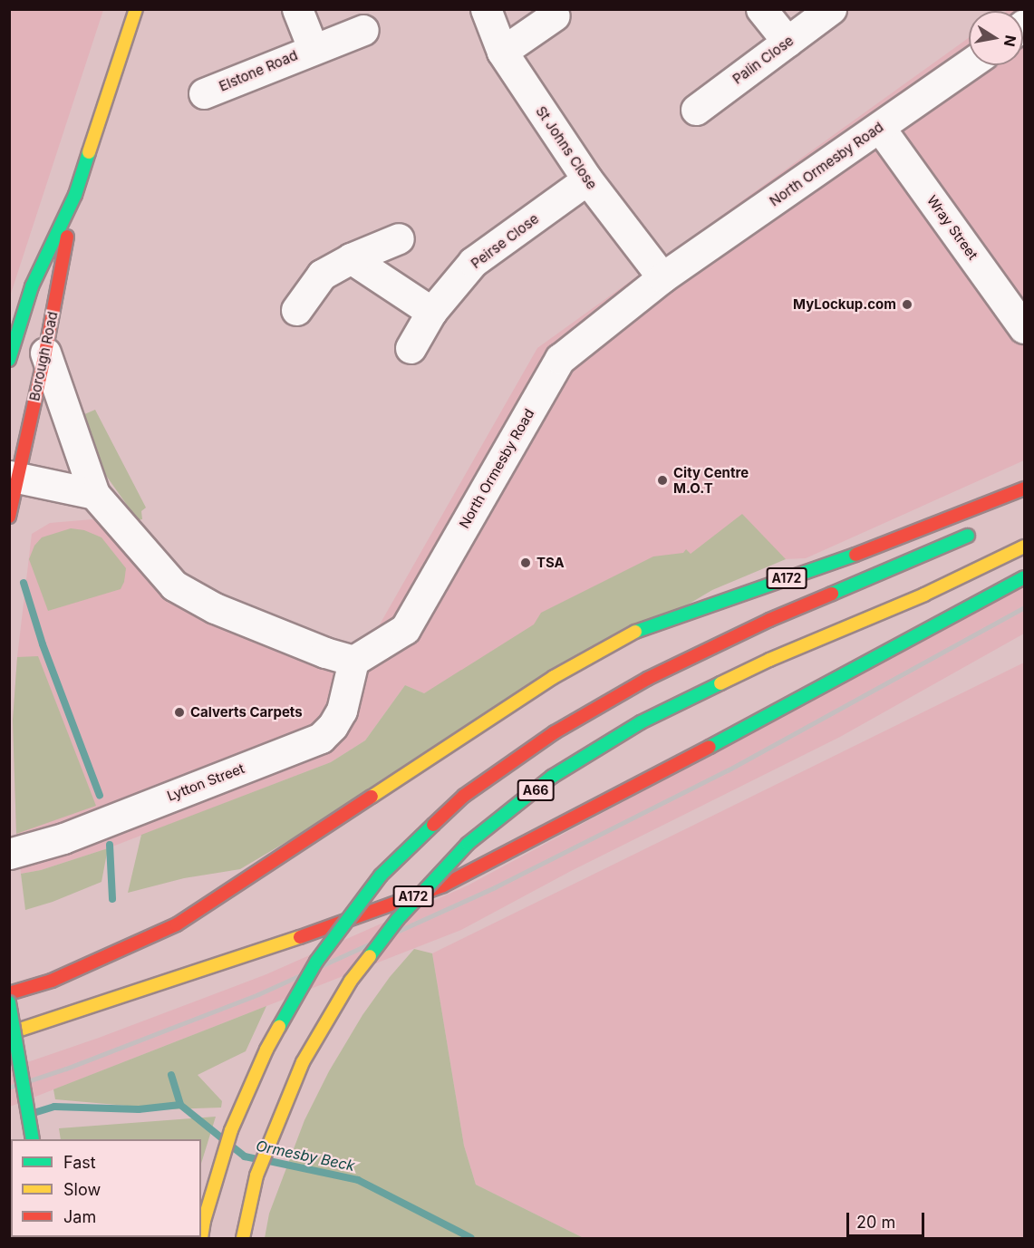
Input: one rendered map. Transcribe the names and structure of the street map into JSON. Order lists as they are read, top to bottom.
{
  "streets": {
    "main road": ["Borough Road", "A172", "A66"],
    "street": [
      "Palin Close",
      "Elstone Road",
      "St Johns Close",
      "North Ormesby Road",
      "Wray Street",
      "Peirse Close",
      "Lytton Street"
    ]
  },
  "crossings": [
    ["St Johns Close", "North Ormesby Road"],
    ["St Johns Close", "Peirse Close"],
    ["North Ormesby Road", "Wray Street"],
    ["North Ormesby Road", "Lytton Street"]
  ],
  "water": ["Ormesby Beck"],
  "places": [
    "MyLockup.com",
    "City Centre M.O.T",
    "TSA",
    "Calverts Carpets"
  ],
  "legend": ["Fast", "Slow", "Jam"],
  "scale_bar": "20 m",
  "north": "right"
}
